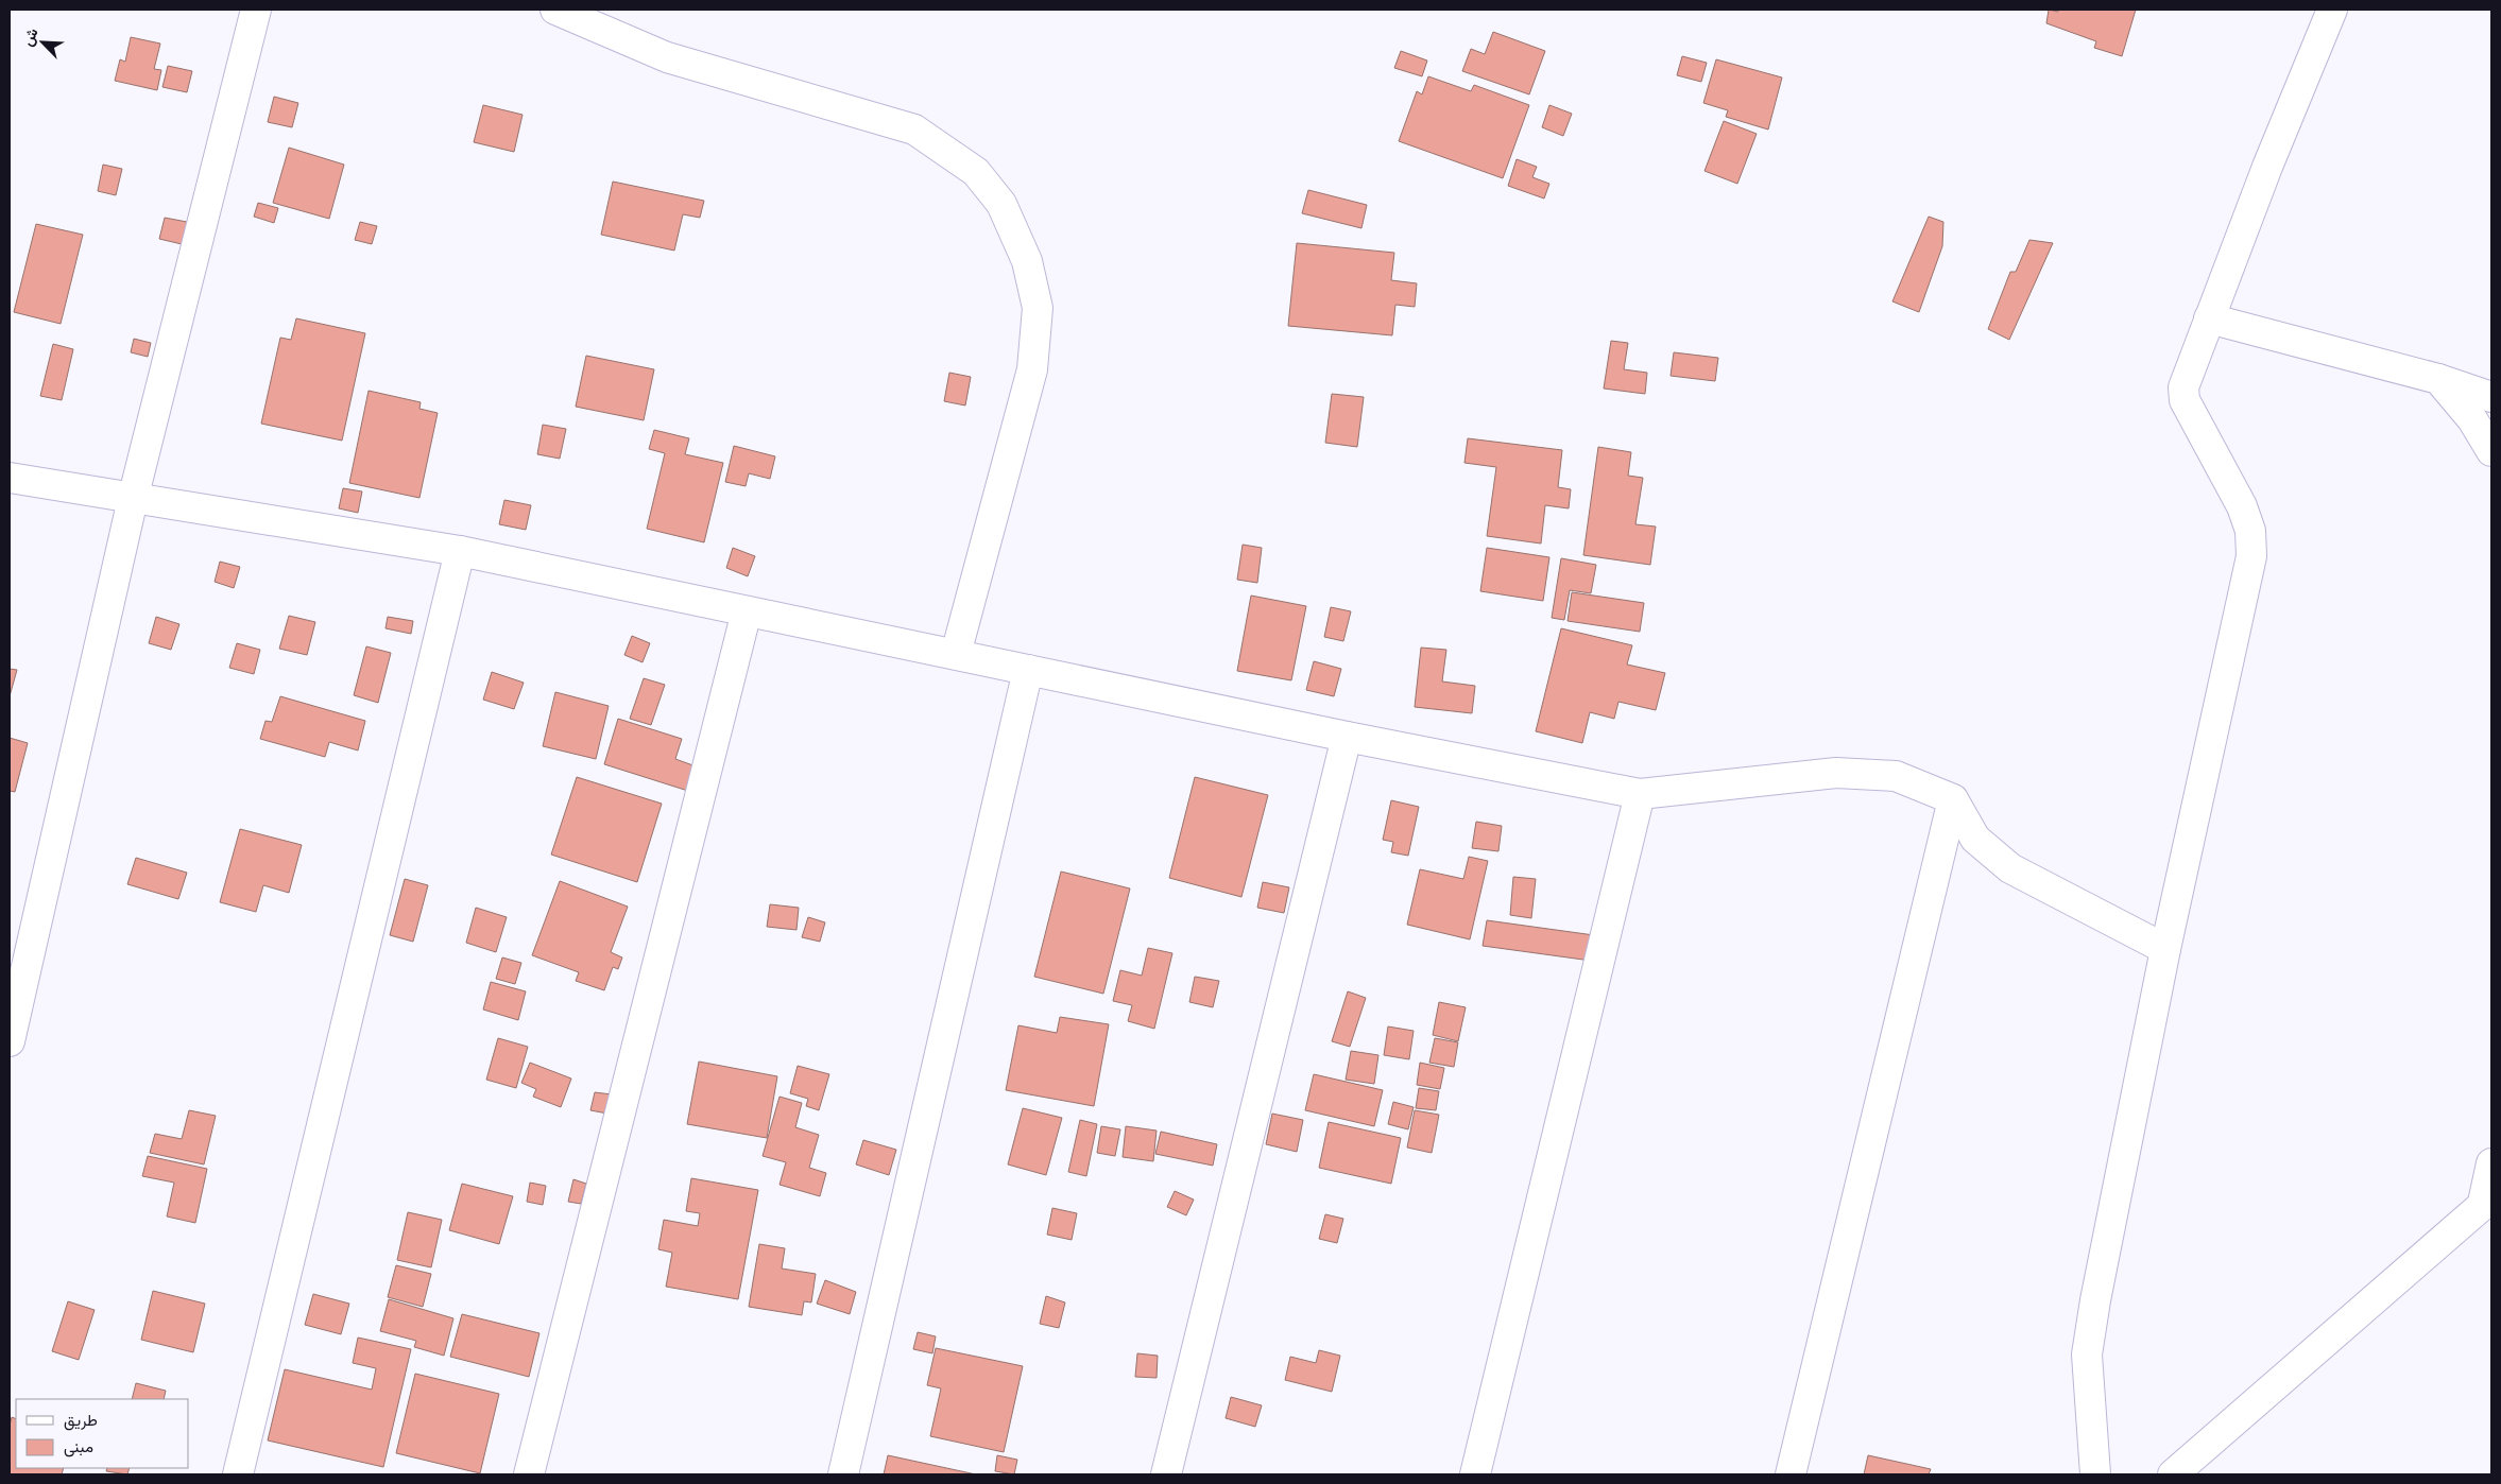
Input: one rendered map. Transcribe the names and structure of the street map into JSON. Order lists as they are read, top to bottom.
{
  "legend": ["طريق", "مبنى"],
  "north": "top left"
}
